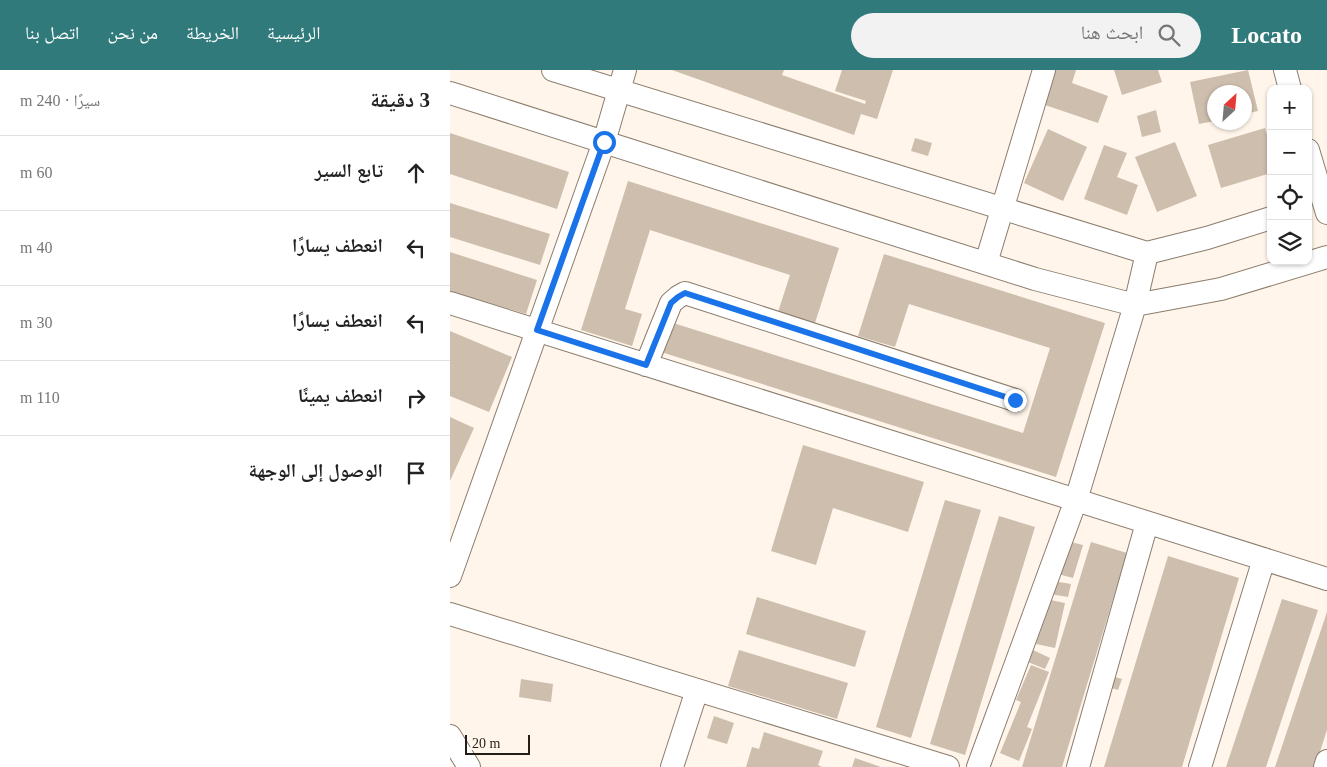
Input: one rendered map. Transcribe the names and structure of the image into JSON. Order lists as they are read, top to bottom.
{
  "scale_bar": "20 m",
  "north": "top right",
  "page": {
    "header": "Locato",
    "search": "ابحث هنا",
    "nav": [
      "الرئيسية",
      "الخريطة",
      "من نحن",
      "اتصل بنا"
    ],
    "heading": ["3 دقيقة", "سيرًا · 240 m"],
    "map_buttons": ["+", "−"],
    "list": [
      ["تابع السير", "60 m"],
      ["انعطف يسارًا", "40 m"],
      ["انعطف يسارًا", "30 m"],
      ["انعطف يمينًا", "110 m"],
      "الوصول إلى الوجهة"
    ],
    "scale": "20 m"
  }
}
